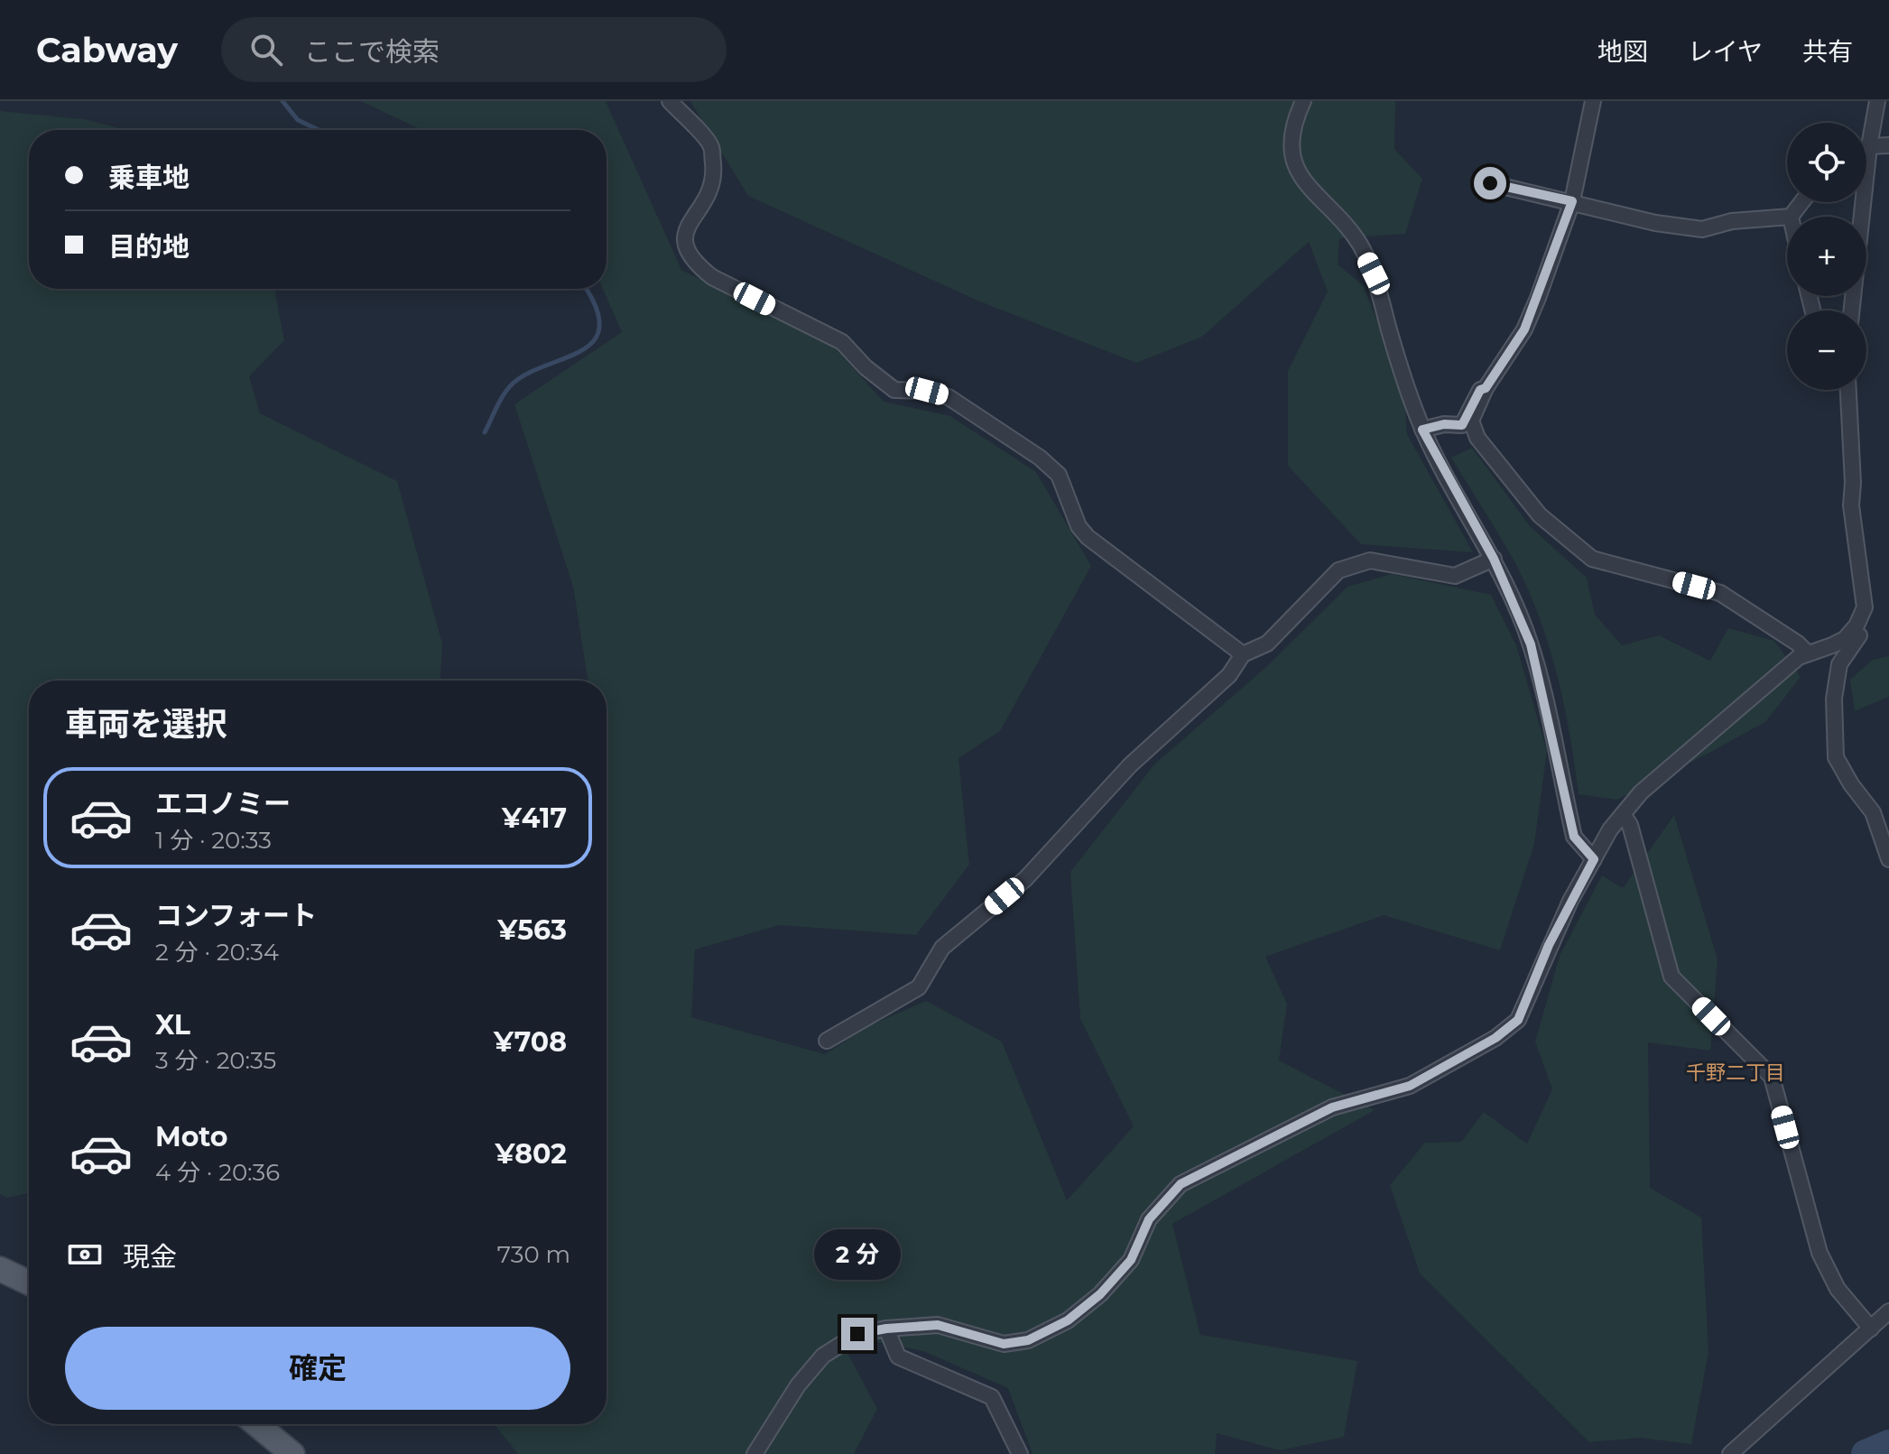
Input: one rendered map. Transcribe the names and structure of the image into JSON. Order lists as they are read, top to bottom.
{
  "districts": ["千野二丁目"],
  "page": {
    "header": "Cabway",
    "search": "ここで検索",
    "nav": ["地図", "レイヤ", "共有"],
    "map_buttons": ["+", "−"],
    "banner": ["乗車地", "目的地"],
    "heading": "車両を選択",
    "list": [
      {
        "name": "エコノミー",
        "note": "1 分 · 20:33",
        "value": "¥417"
      },
      {
        "name": "コンフォート",
        "note": "2 分 · 20:34",
        "value": "¥563"
      },
      {
        "name": "XL",
        "note": "3 分 · 20:35",
        "value": "¥708"
      },
      {
        "name": "Moto",
        "note": "4 分 · 20:36",
        "value": "¥802"
      }
    ],
    "pay": ["現金", "730 m"],
    "bubble": "2 分",
    "buttons": "確定"
  }
}
